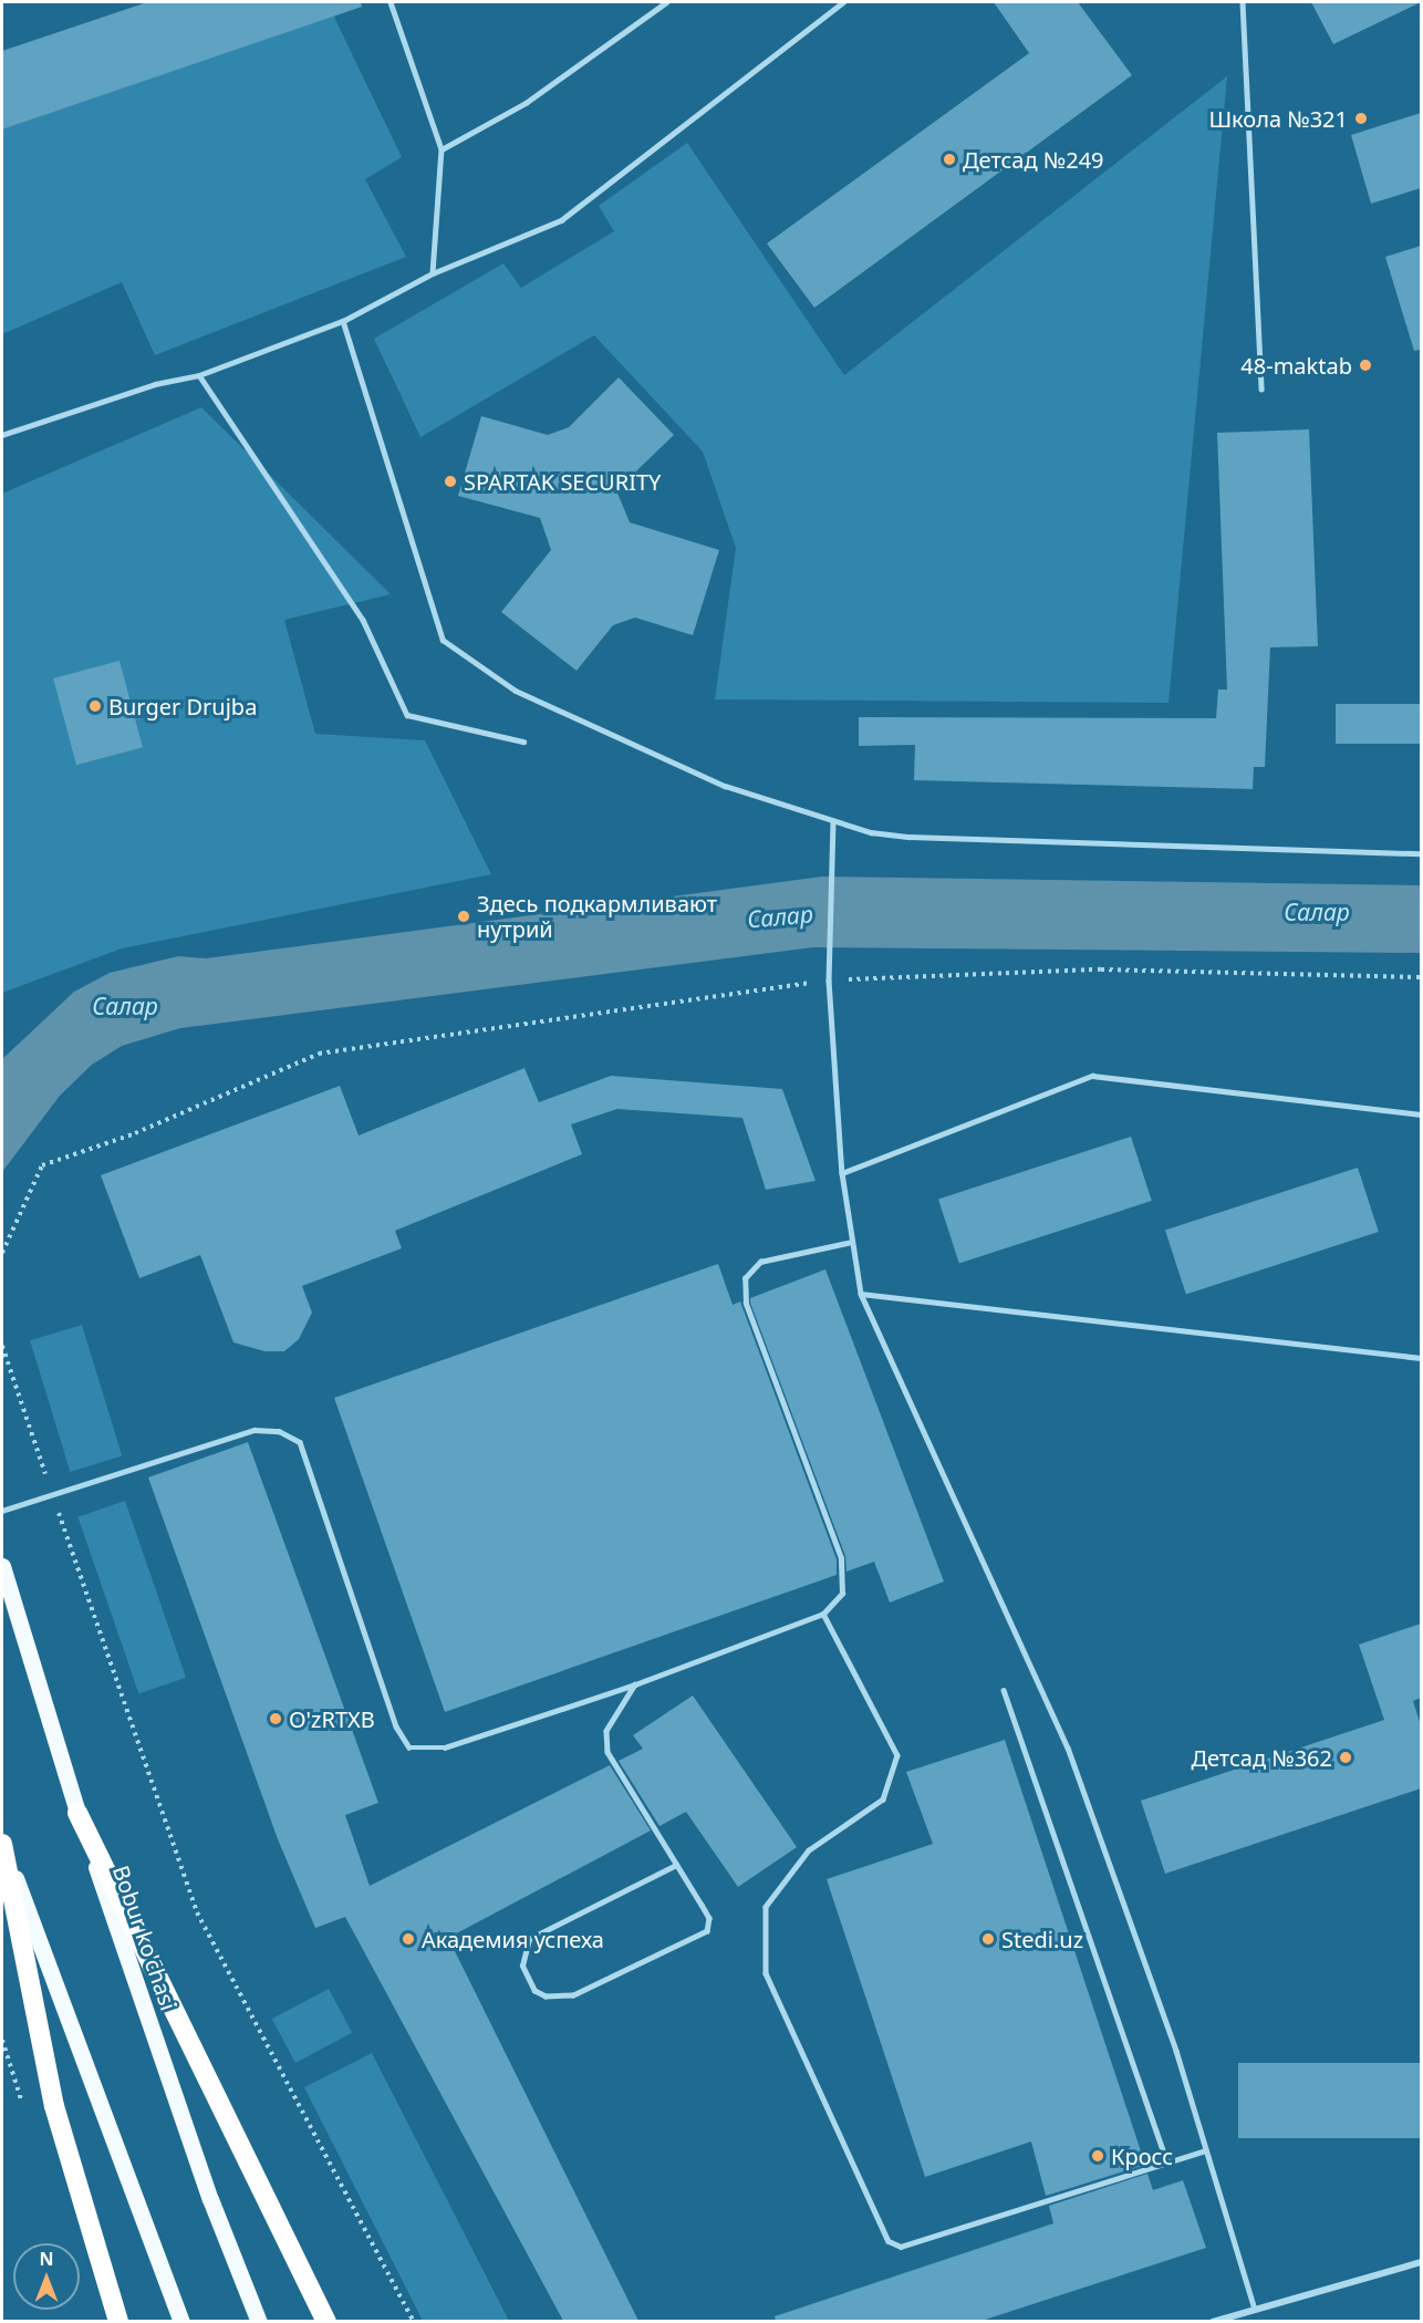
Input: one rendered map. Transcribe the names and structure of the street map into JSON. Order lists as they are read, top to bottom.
{
  "streets": {
    "main road": ["Bobur ko'chasi"]
  },
  "water": ["Салар"],
  "places": [
    "Школа №321",
    "Детсад №249",
    "48-maktab",
    "SPARTAK SECURITY",
    "Burger Drujba",
    "Здесь подкармливают нутрий",
    "O'zRTXB",
    "Детсад №362",
    "Академия успеха",
    "Stedi.uz",
    "Кросс"
  ],
  "north": "top"
}
